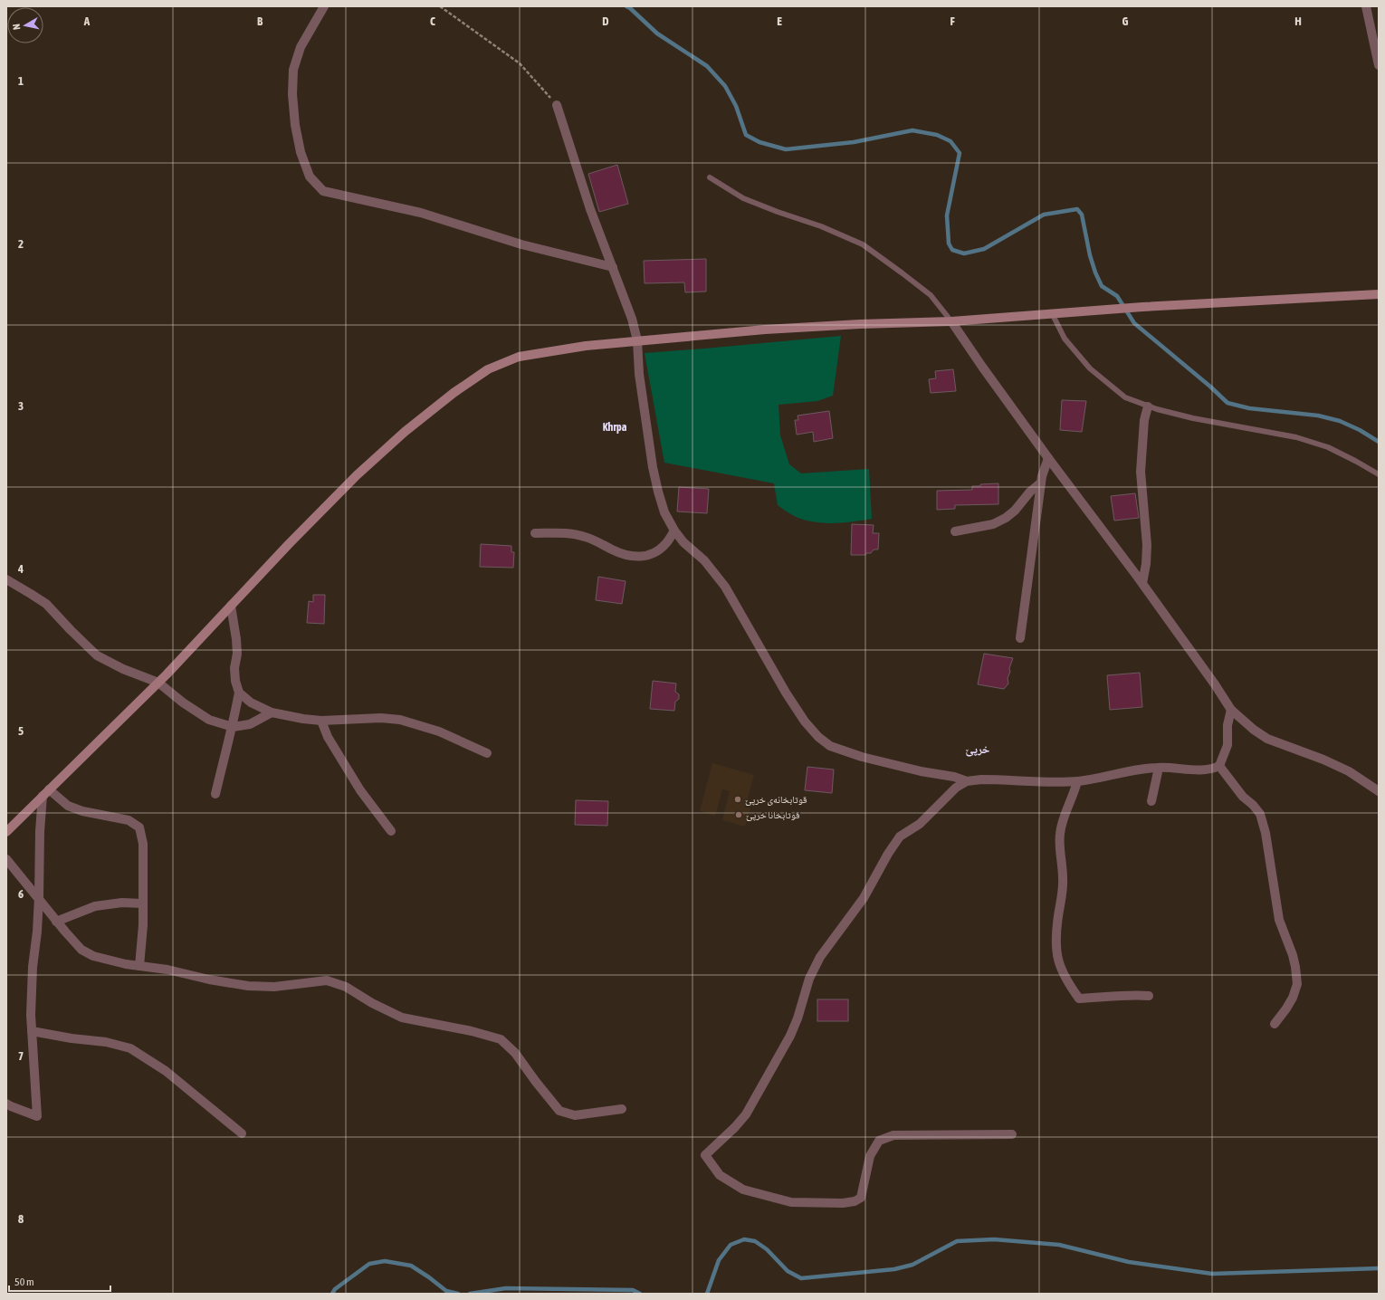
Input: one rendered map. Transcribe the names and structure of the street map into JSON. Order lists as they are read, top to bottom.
{
  "districts": ["Khrpa", "خرپێ"],
  "places": ["قوتابخانەی خرپێ", "قوتابخانا خرپێ"],
  "scale_bar": "50 m",
  "north": "left",
  "grid": {
    "columns": [
      "A",
      "B",
      "C",
      "D",
      "E",
      "F",
      "G",
      "H"
    ],
    "rows": [
      "1",
      "2",
      "3",
      "4",
      "5",
      "6",
      "7",
      "8"
    ]
  }
}
